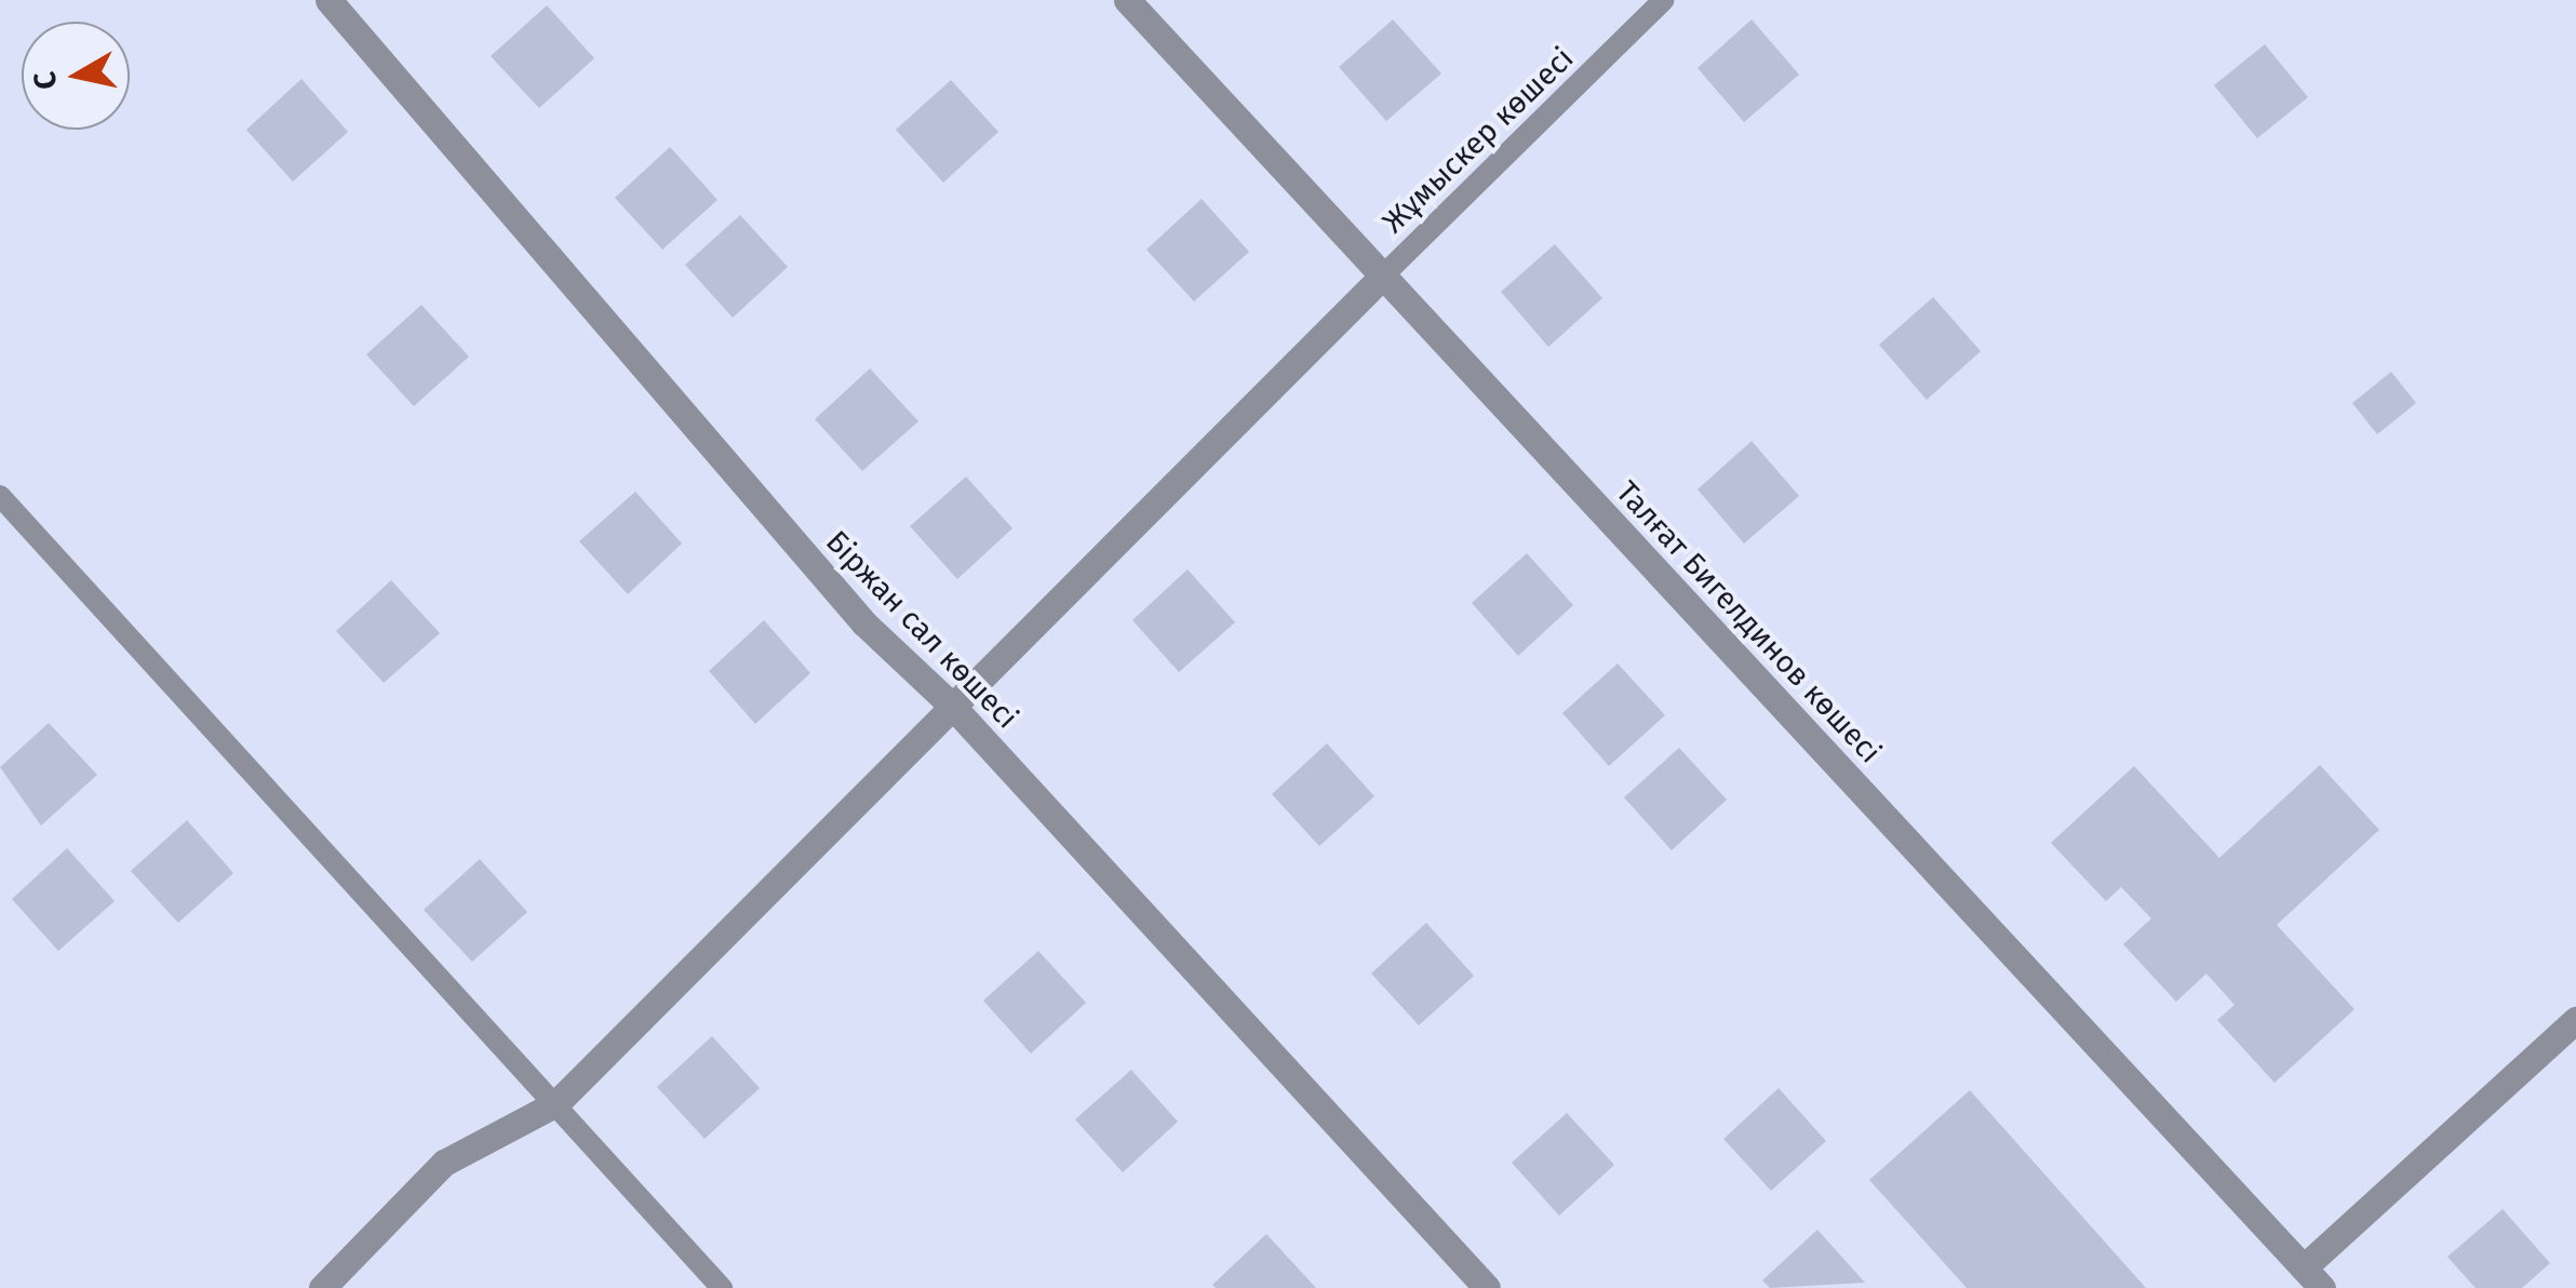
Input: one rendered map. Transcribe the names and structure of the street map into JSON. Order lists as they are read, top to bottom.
{
  "streets": {
    "street": ["Талғат Бигелдинов көшесі", "Біржан сал көшесі"],
    "lane": ["Жұмыскер көшесі"]
  },
  "crossings": [
    ["Жұмыскер көшесі", "Талғат Бигелдинов көшесі"]
  ],
  "north": "left"
}
